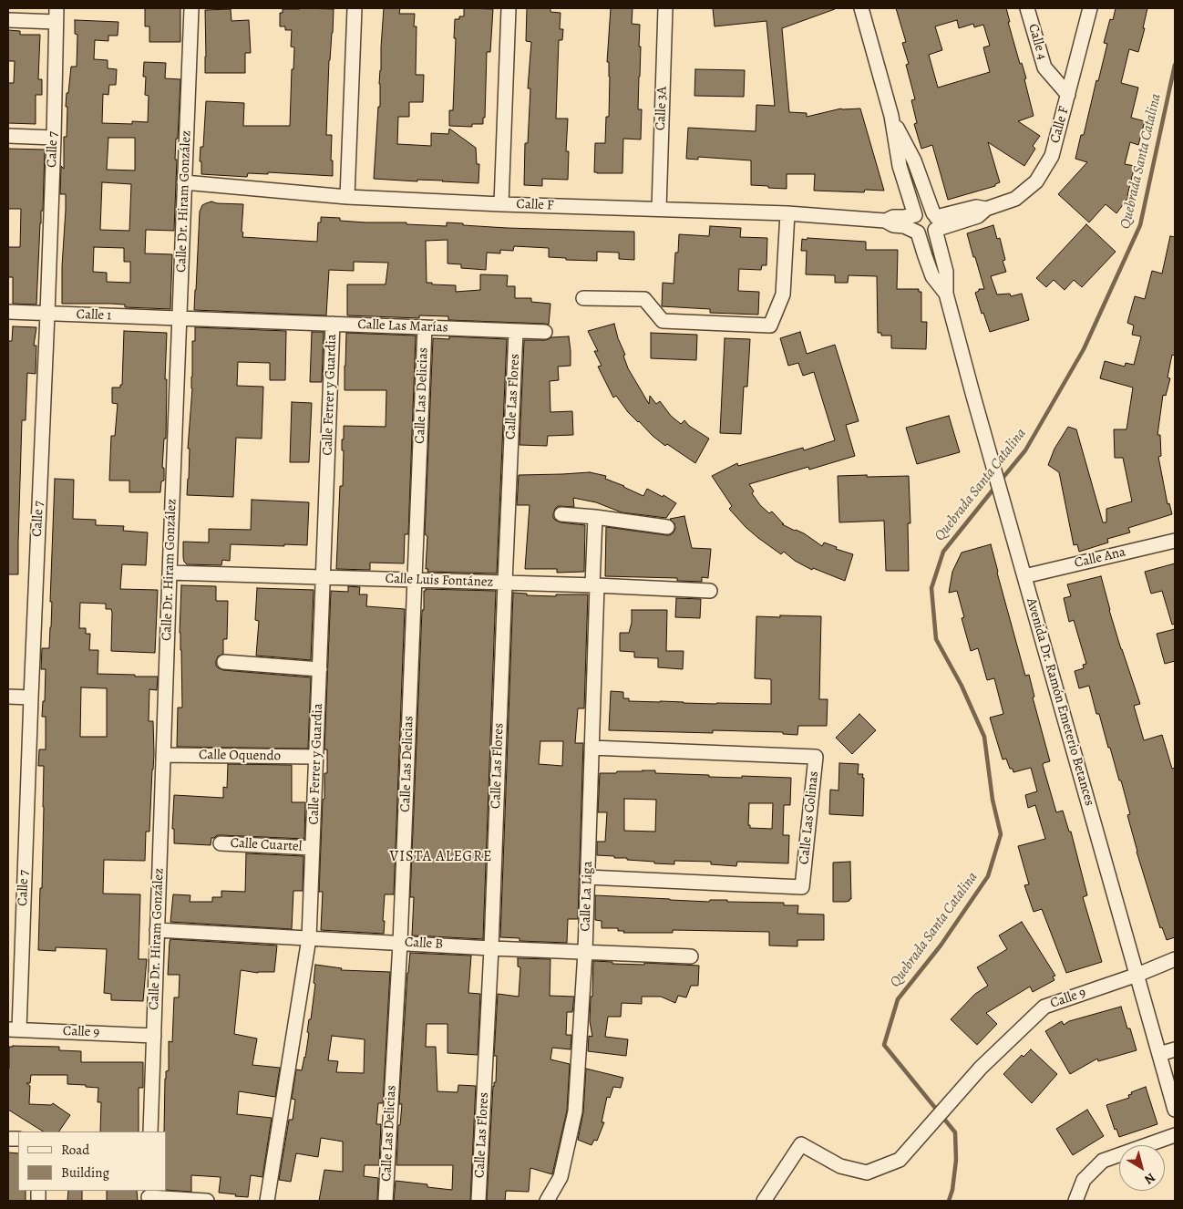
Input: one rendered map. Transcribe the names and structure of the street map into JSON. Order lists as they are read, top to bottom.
{
  "streets": {
    "street": [
      "Calle 4",
      "Calle 3A",
      "Calle F",
      "Calle 7",
      "Calle Dr. Hiram González",
      "Calle 1",
      "Calle Las Marías",
      "Calle Ferrer y Guardia",
      "Calle Las Delicias",
      "Calle Las Flores",
      "Calle Ana",
      "Calle Luis Fontánez",
      "Avenida Dr. Ramón Emeterio Betances",
      "Calle Oquendo",
      "Calle Las Colinas",
      "Calle Cuartel",
      "Calle La Liga",
      "Calle B",
      "Calle 9"
    ]
  },
  "crossings": [
    ["Calle 4", "Calle F"],
    ["Calle 3A", "Calle F"],
    ["Calle F", "Calle Dr. Hiram González"],
    ["Calle F", "Avenida Dr. Ramón Emeterio Betances"],
    ["Calle 7", "Calle 1"],
    ["Calle 7", "Calle 9"],
    ["Calle Dr. Hiram González", "Calle 1"],
    ["Calle Dr. Hiram González", "Calle Las Marías"],
    ["Calle Dr. Hiram González", "Calle Luis Fontánez"],
    ["Calle Dr. Hiram González", "Calle Oquendo"],
    ["Calle Dr. Hiram González", "Calle B"],
    ["Calle Dr. Hiram González", "Calle 9"],
    ["Calle 1", "Calle Las Marías"],
    ["Calle Las Marías", "Calle Ferrer y Guardia"],
    ["Calle Las Marías", "Calle Las Delicias"],
    ["Calle Las Marías", "Calle Las Flores"],
    ["Calle Ferrer y Guardia", "Calle Luis Fontánez"],
    ["Calle Ferrer y Guardia", "Calle Oquendo"],
    ["Calle Ferrer y Guardia", "Calle Cuartel"],
    ["Calle Ferrer y Guardia", "Calle B"],
    ["Calle Las Delicias", "Calle Luis Fontánez"],
    ["Calle Las Delicias", "Calle B"],
    ["Calle Las Flores", "Calle Luis Fontánez"],
    ["Calle Las Flores", "Calle B"],
    ["Calle Ana", "Avenida Dr. Ramón Emeterio Betances"],
    ["Calle Luis Fontánez", "Calle La Liga"],
    ["Avenida Dr. Ramón Emeterio Betances", "Calle 9"],
    ["Calle Las Colinas", "Calle La Liga"],
    ["Calle La Liga", "Calle B"]
  ],
  "districts": ["VISTA ALEGRE"],
  "water": ["Quebrada Santa Catalina"],
  "legend": ["Road", "Building"],
  "north": "bottom right"
}
